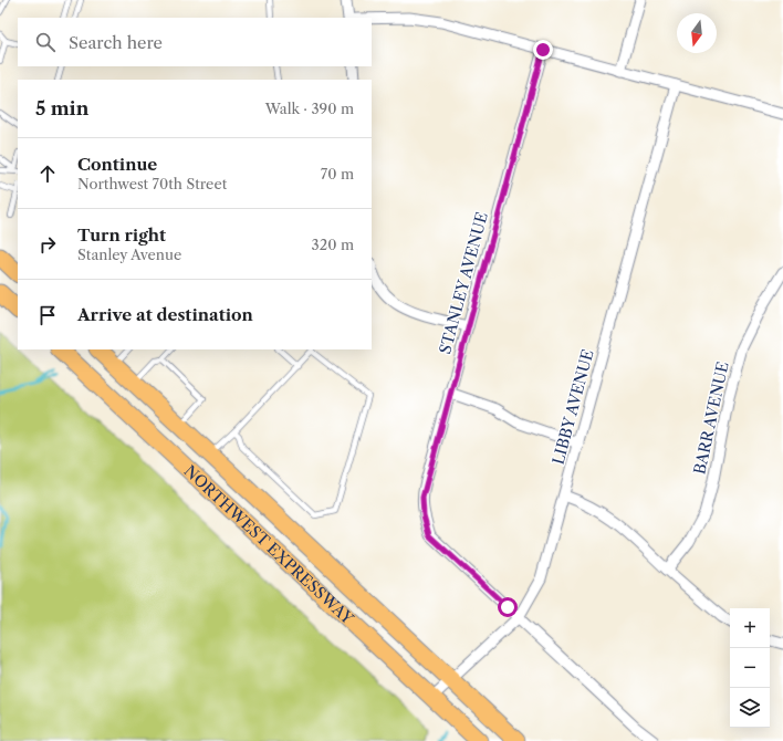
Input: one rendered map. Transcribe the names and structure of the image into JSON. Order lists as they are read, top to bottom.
{
  "streets": {
    "highway": ["NORTHWEST EXPRESSWAY"],
    "street": ["STANLEY AVENUE", "LIBBY AVENUE", "BARR AVENUE"]
  },
  "crossings": [
    ["STANLEY AVENUE", "LIBBY AVENUE"],
    ["LIBBY AVENUE", "NORTHWEST EXPRESSWAY"]
  ],
  "north": "bottom",
  "page": {
    "search": "Search here",
    "heading": ["5 min", "Walk · 390 m"],
    "list": [
      ["Continue", "Northwest 70th Street", "70 m"],
      ["Turn right", "Stanley Avenue", "320 m"],
      "Arrive at destination"
    ],
    "map_buttons": ["+", "−"]
  }
}
